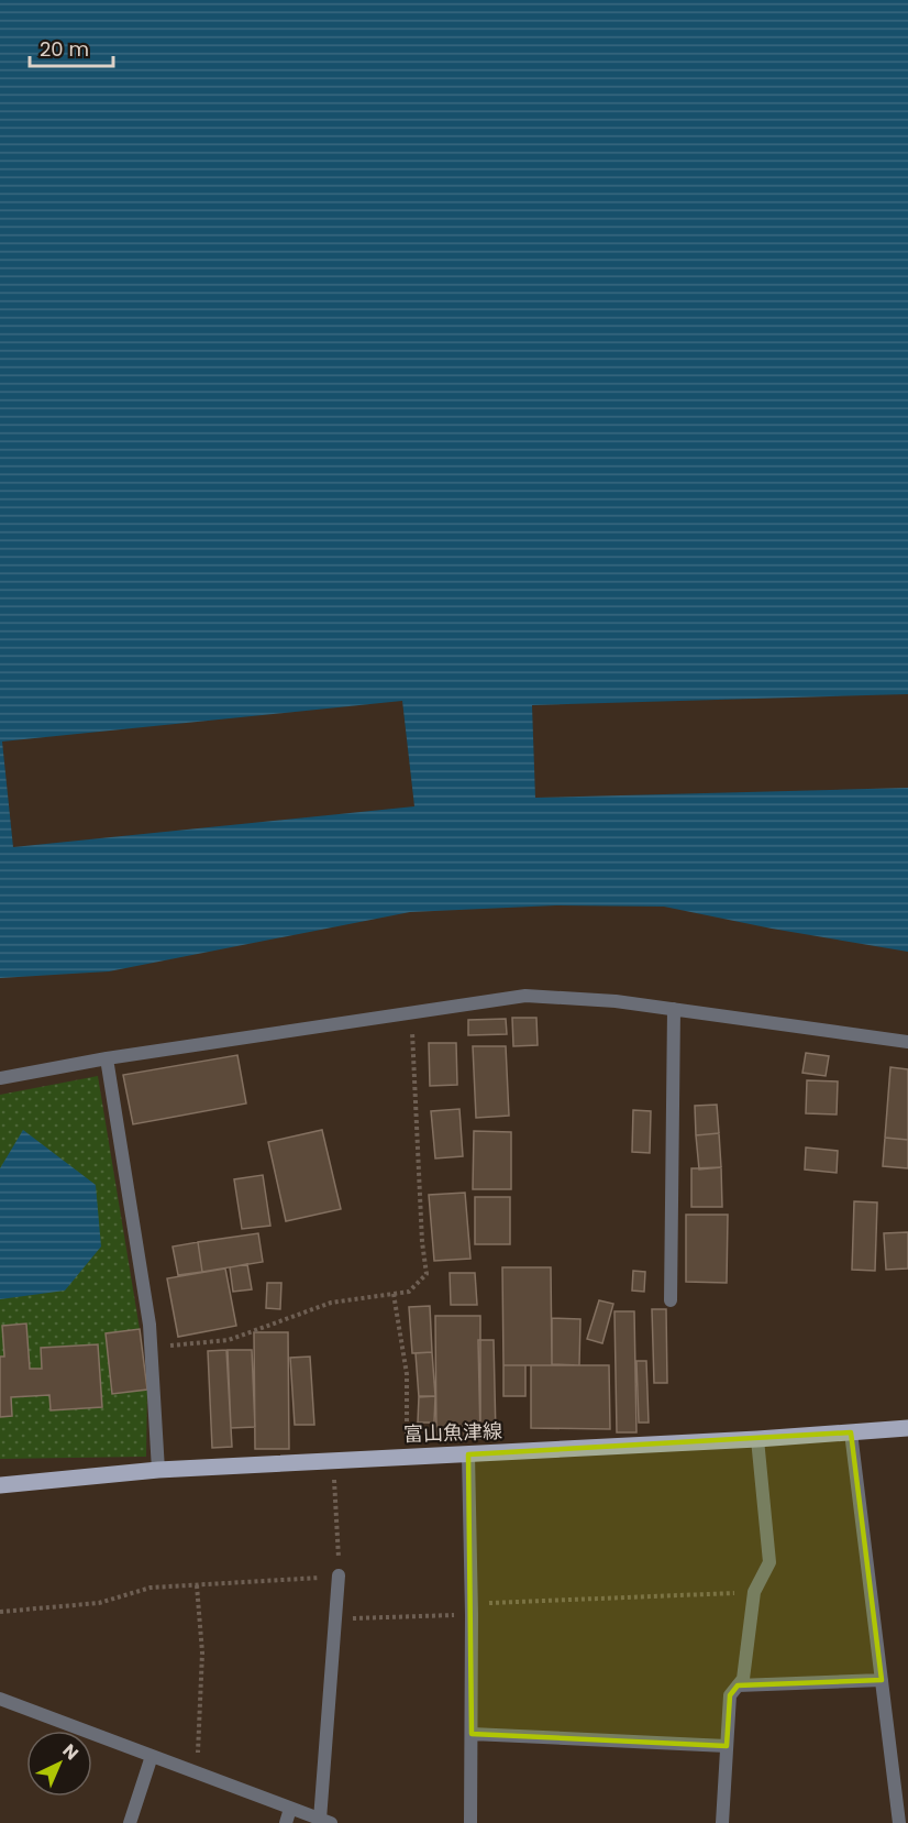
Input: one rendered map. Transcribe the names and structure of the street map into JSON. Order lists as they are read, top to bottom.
{
  "streets": {
    "main road": ["富山魚津線"]
  },
  "scale_bar": "20 m",
  "north": "top right"
}
